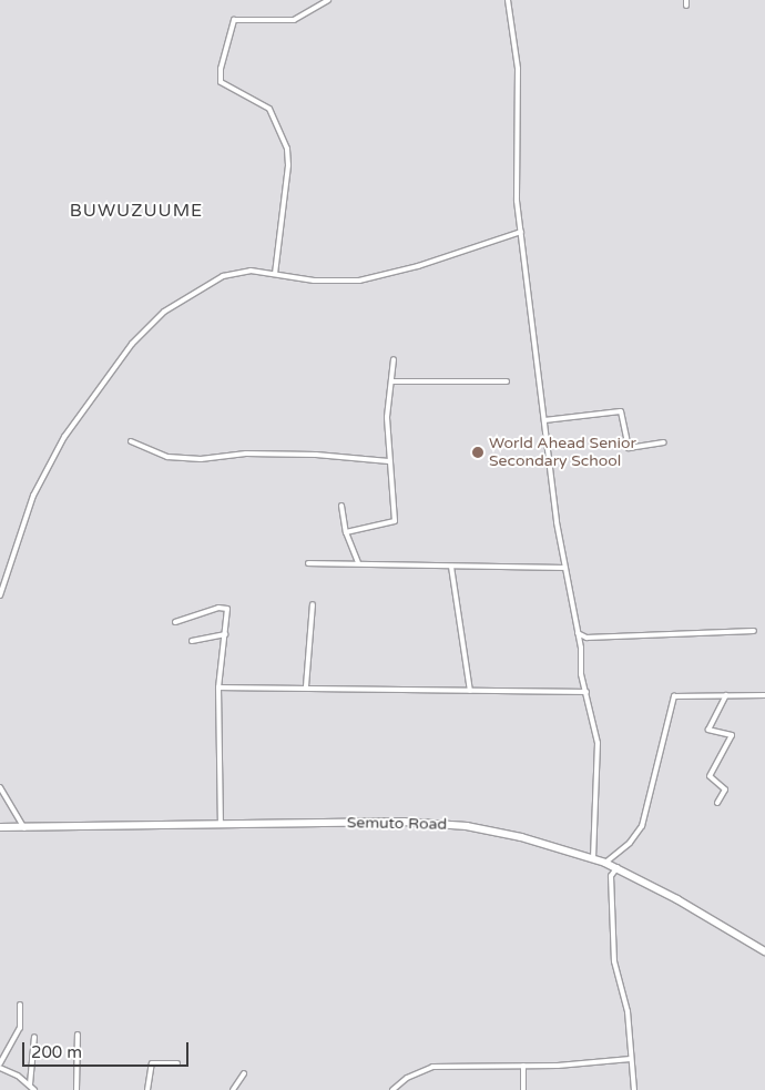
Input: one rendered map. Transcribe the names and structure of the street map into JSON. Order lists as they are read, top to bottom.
{
  "streets": {
    "main road": ["Semuto Road"]
  },
  "districts": ["BUWUZUUME"],
  "places": ["World Ahead Senior Secondary School"],
  "scale_bar": "200 m"
}
